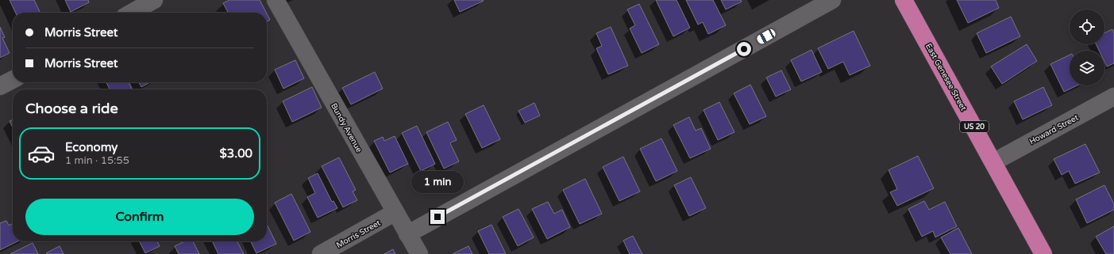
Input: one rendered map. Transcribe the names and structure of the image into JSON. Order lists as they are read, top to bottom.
{
  "streets": {
    "highway": ["East Genesee Street", "US 20"],
    "street": ["Bundy Avenue", "Howard Street", "Morris Street"]
  },
  "crossings": [
    ["East Genesee Street", "Howard Street"],
    ["Bundy Avenue", "Morris Street"]
  ],
  "page": {
    "banner": ["Morris Street", "Morris Street"],
    "heading": "Choose a ride",
    "list": [
      {
        "name": "Economy",
        "note": "1 min · 15:55",
        "value": "$3.00"
      }
    ],
    "bubble": "1 min",
    "buttons": "Confirm"
  }
}
